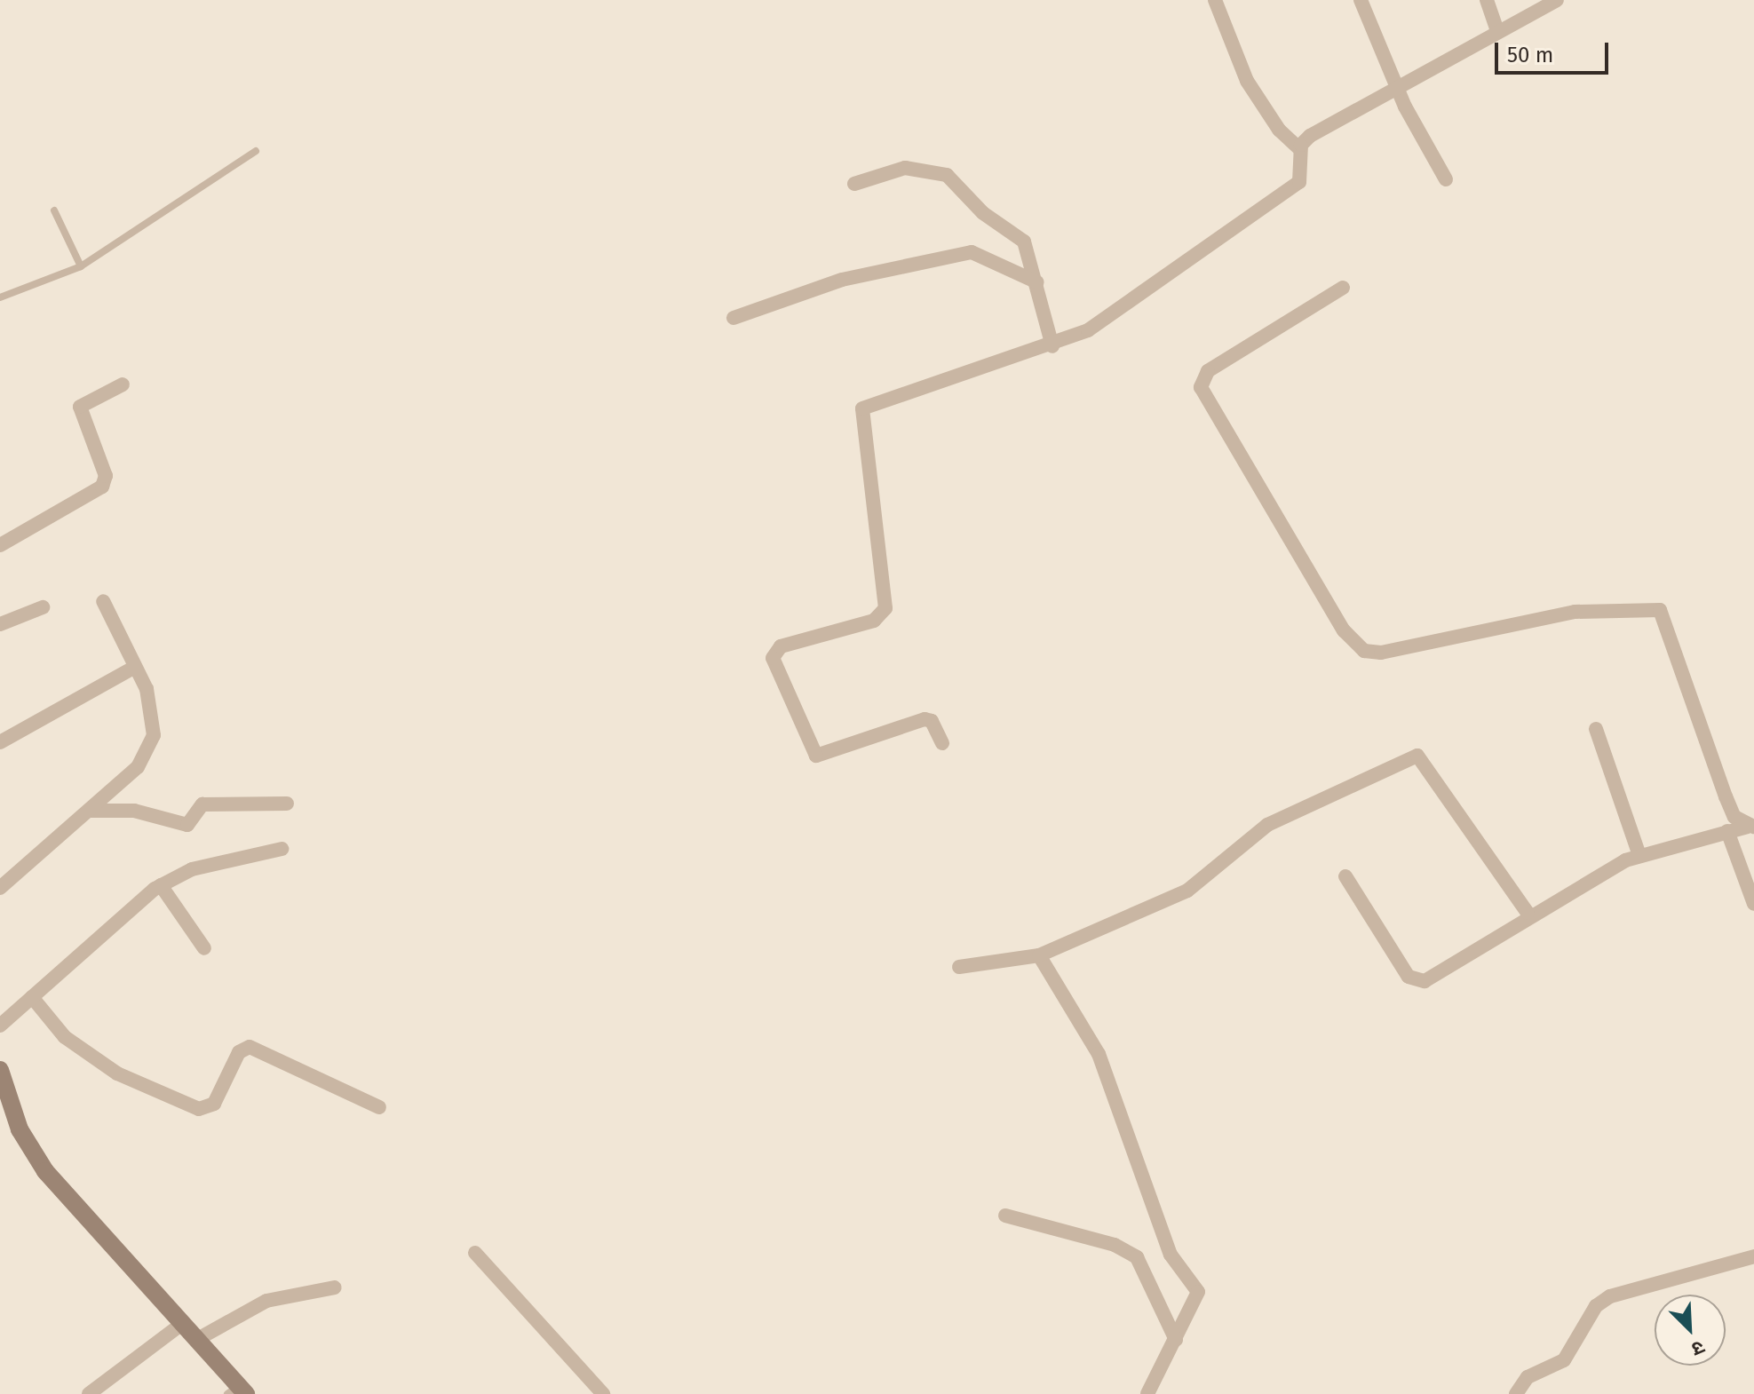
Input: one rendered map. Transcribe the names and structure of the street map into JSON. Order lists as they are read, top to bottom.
{
  "scale_bar": "50 m",
  "north": "bottom right"
}
